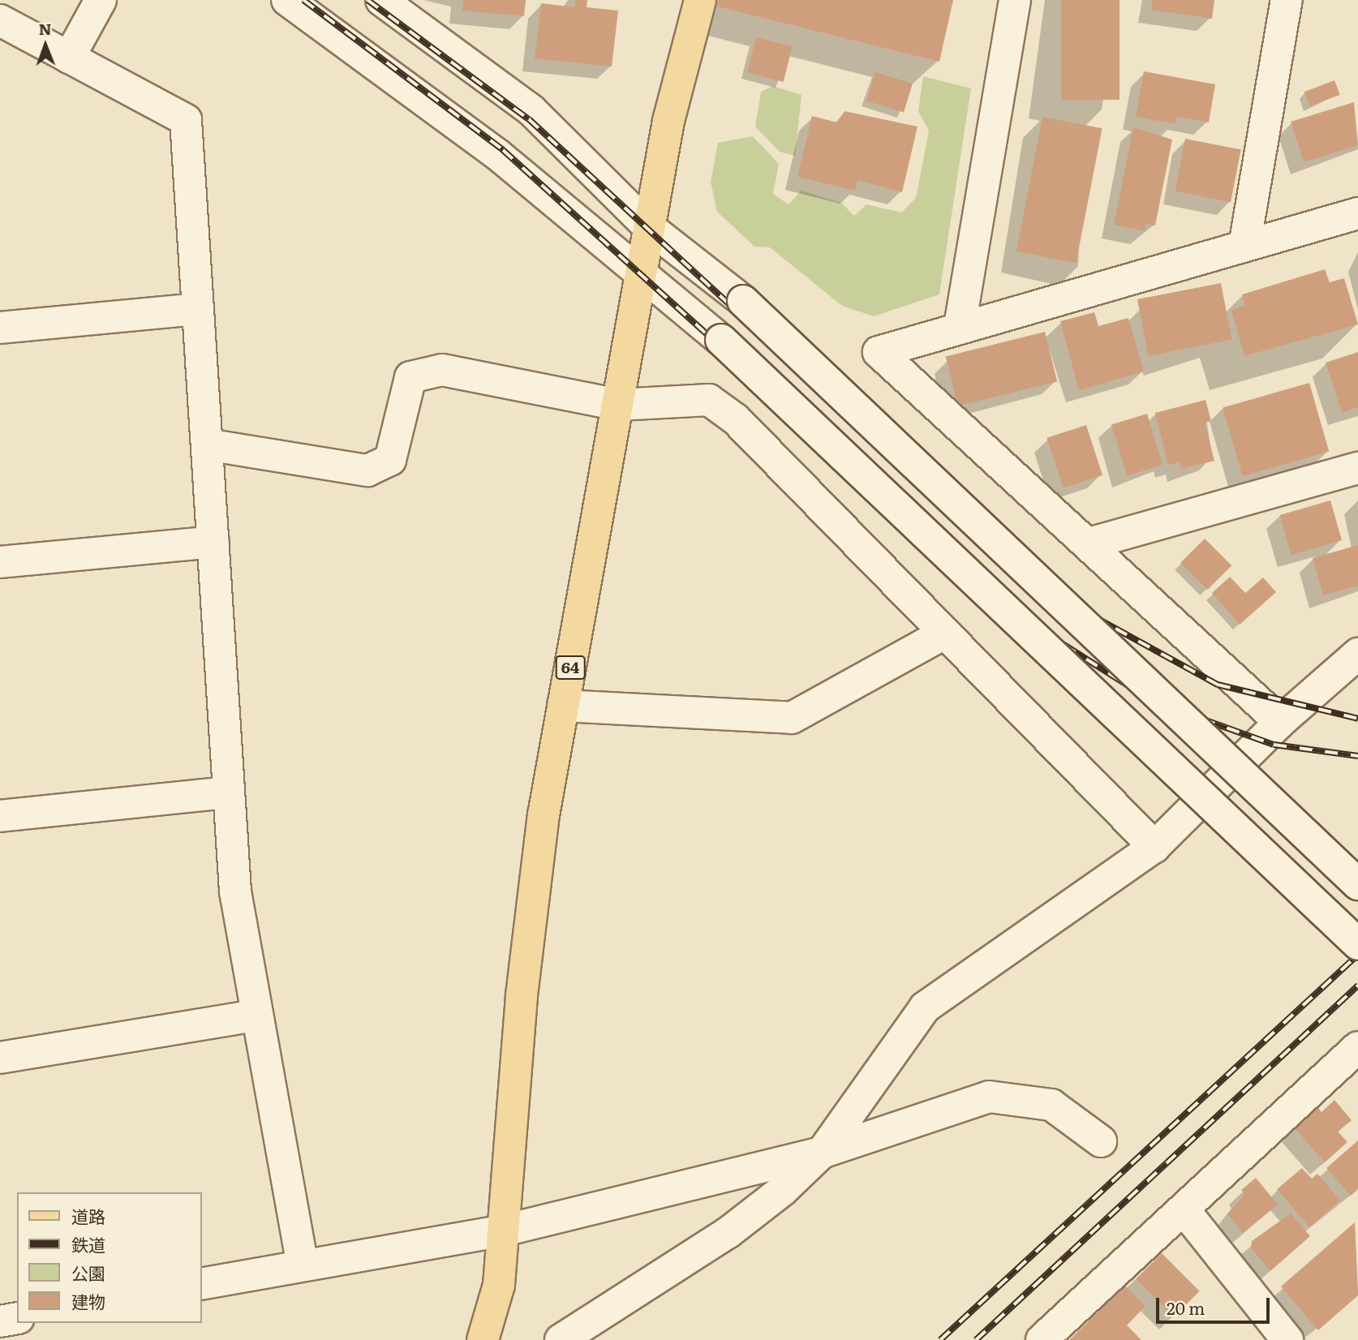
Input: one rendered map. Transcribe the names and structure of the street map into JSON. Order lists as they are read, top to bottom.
{
  "streets": {
    "main road": ["64"]
  },
  "legend": [
    "道路",
    "鉄道",
    "公園",
    "建物"
  ],
  "scale_bar": "20 m",
  "north": "top"
}
